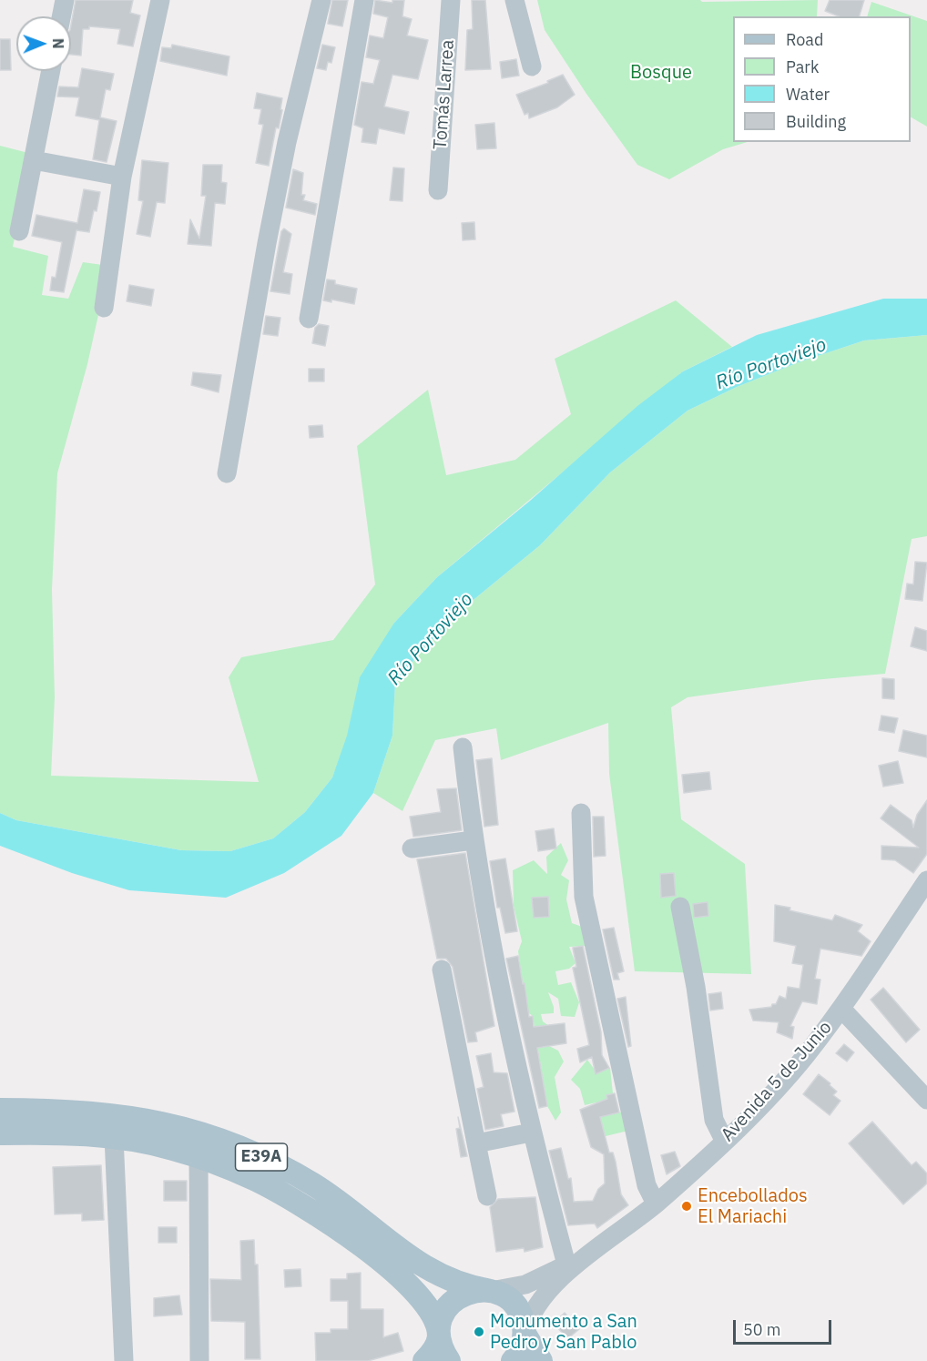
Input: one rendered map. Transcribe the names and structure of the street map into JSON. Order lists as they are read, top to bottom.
{
  "streets": {
    "main road": ["E39A"],
    "street": ["Tomás Larrea", "Avenida 5 de Junio"]
  },
  "water": ["Río Portoviejo"],
  "parks": ["Bosque"],
  "places": ["Encebollados El Mariachi", "Monumento a San Pedro y San Pablo"],
  "legend": [
    "Road",
    "Park",
    "Water",
    "Building"
  ],
  "scale_bar": "50 m",
  "north": "right"
}
